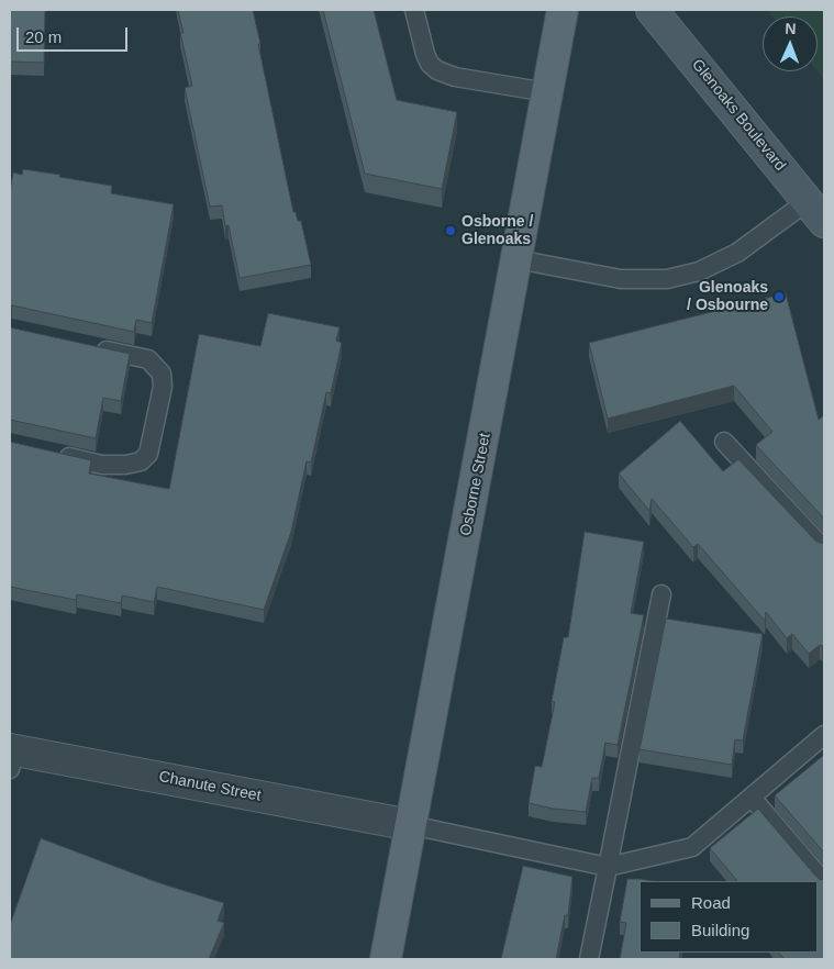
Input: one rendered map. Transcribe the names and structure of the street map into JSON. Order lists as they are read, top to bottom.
{
  "streets": {
    "main road": ["Glenoaks Boulevard", "Osborne Street"],
    "street": ["Chanute Street"]
  },
  "crossings": [
    ["Osborne Street", "Chanute Street"]
  ],
  "places": ["Osborne / Glenoaks", "Glenoaks / Osbourne"],
  "legend": ["Road", "Building"],
  "scale_bar": "20 m",
  "north": "top"
}
